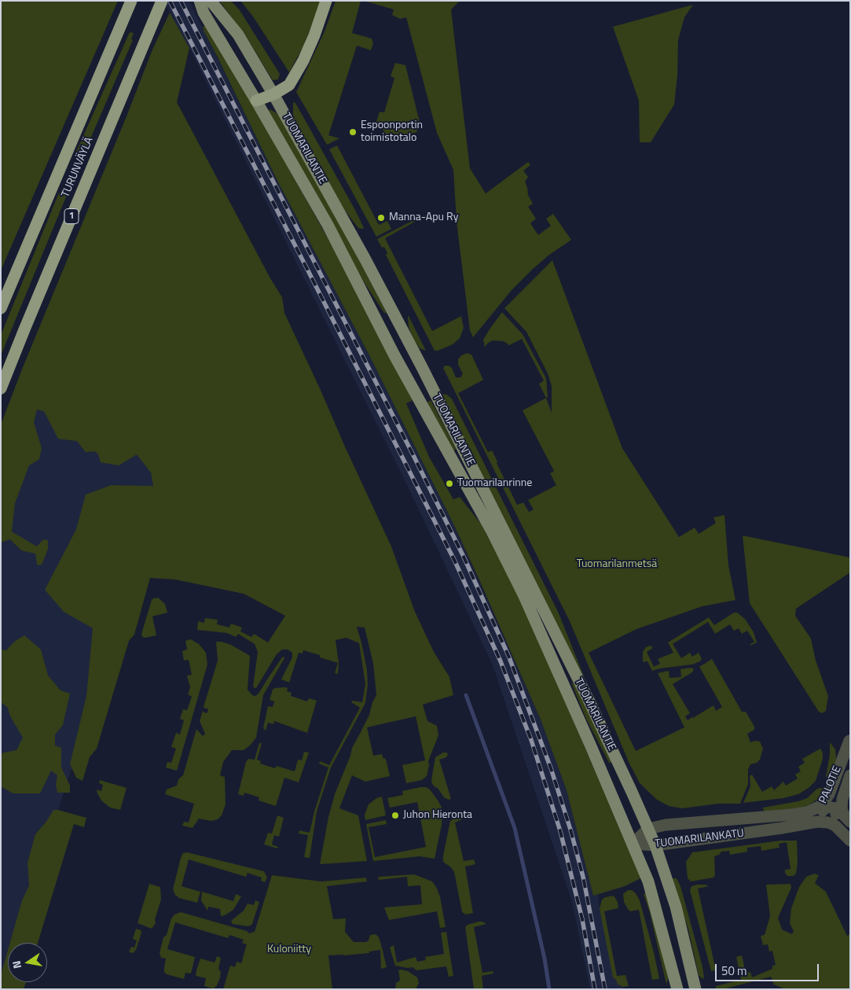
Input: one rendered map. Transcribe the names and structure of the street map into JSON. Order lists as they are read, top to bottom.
{
  "streets": {
    "highway": ["TURUNVÄYLÄ", "1"],
    "main road": ["TUOMARILANTIE"],
    "street": ["PALOTIE", "TUOMARILANKATU"]
  },
  "crossings": [
    ["TUOMARILANTIE", "TUOMARILANKATU"],
    ["PALOTIE", "TUOMARILANKATU"]
  ],
  "parks": ["Tuomarilanmetsä", "Kuloniitty"],
  "places": [
    "Espoonportin toimistotalo",
    "Manna-Apu Ry",
    "Tuomarilanrinne",
    "Juhon Hieronta"
  ],
  "scale_bar": "50 m",
  "north": "left"
}
